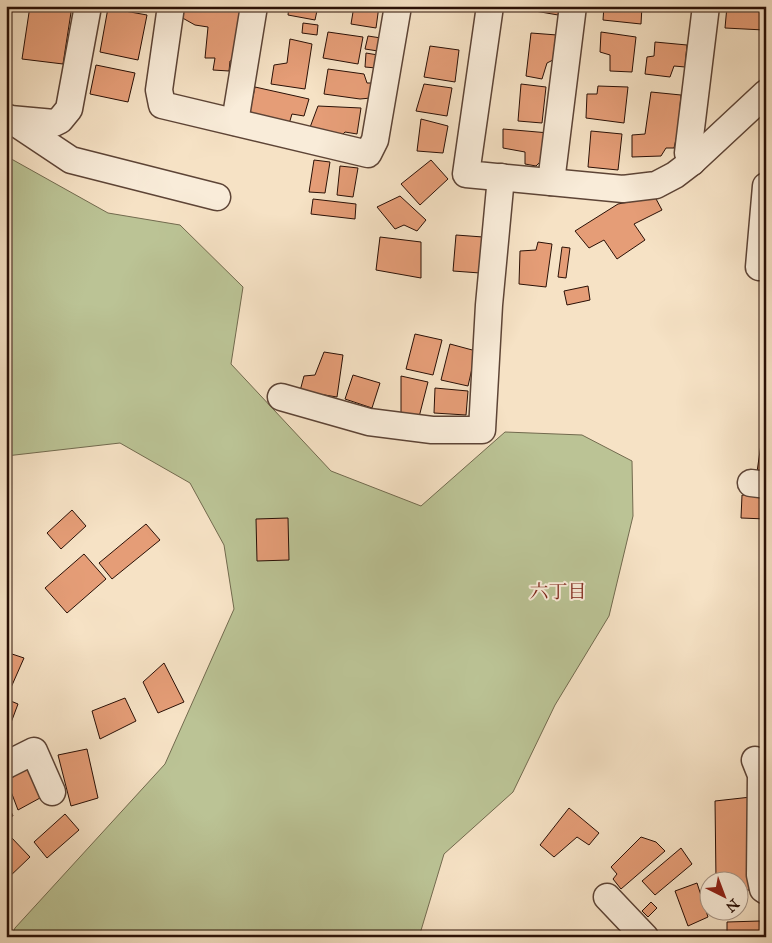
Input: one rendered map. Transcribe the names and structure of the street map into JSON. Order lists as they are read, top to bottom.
{
  "districts": ["六丁目"],
  "north": "bottom right"
}
